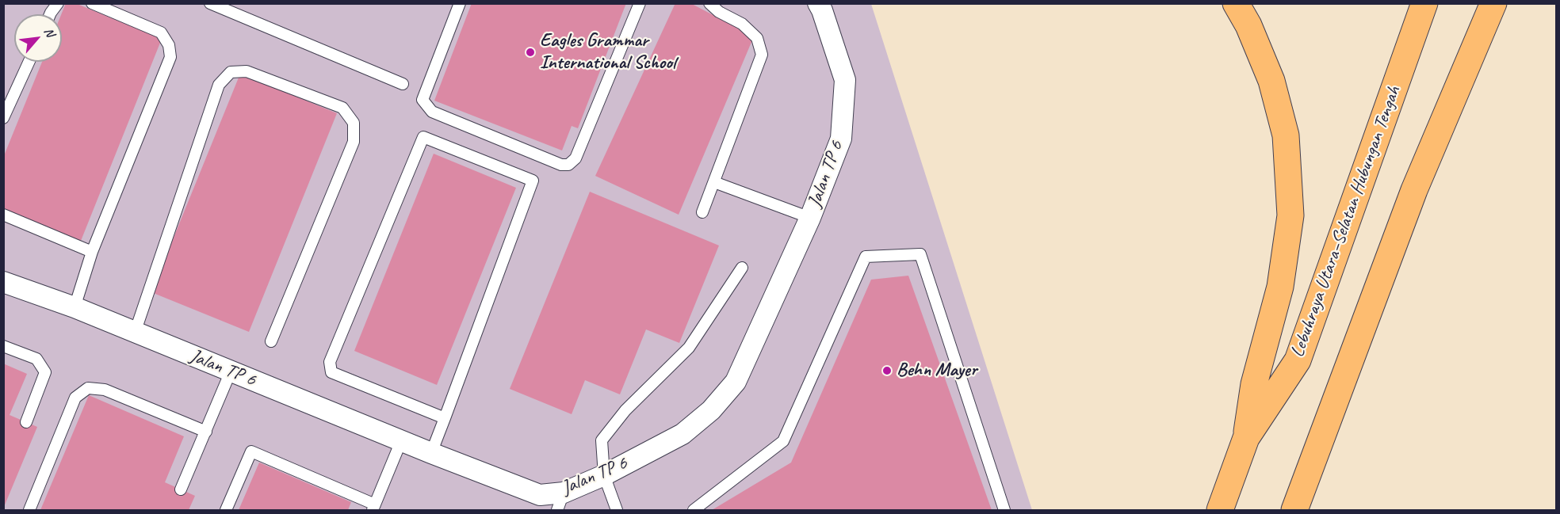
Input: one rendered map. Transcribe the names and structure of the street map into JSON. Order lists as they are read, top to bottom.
{
  "streets": {
    "highway": ["Lebuhraya Utara–Selatan Hubungan Tengah"],
    "street": ["Jalan TP 6"]
  },
  "places": ["Eagles Grammar International School", "Behn Mayer"],
  "north": "top right"
}
